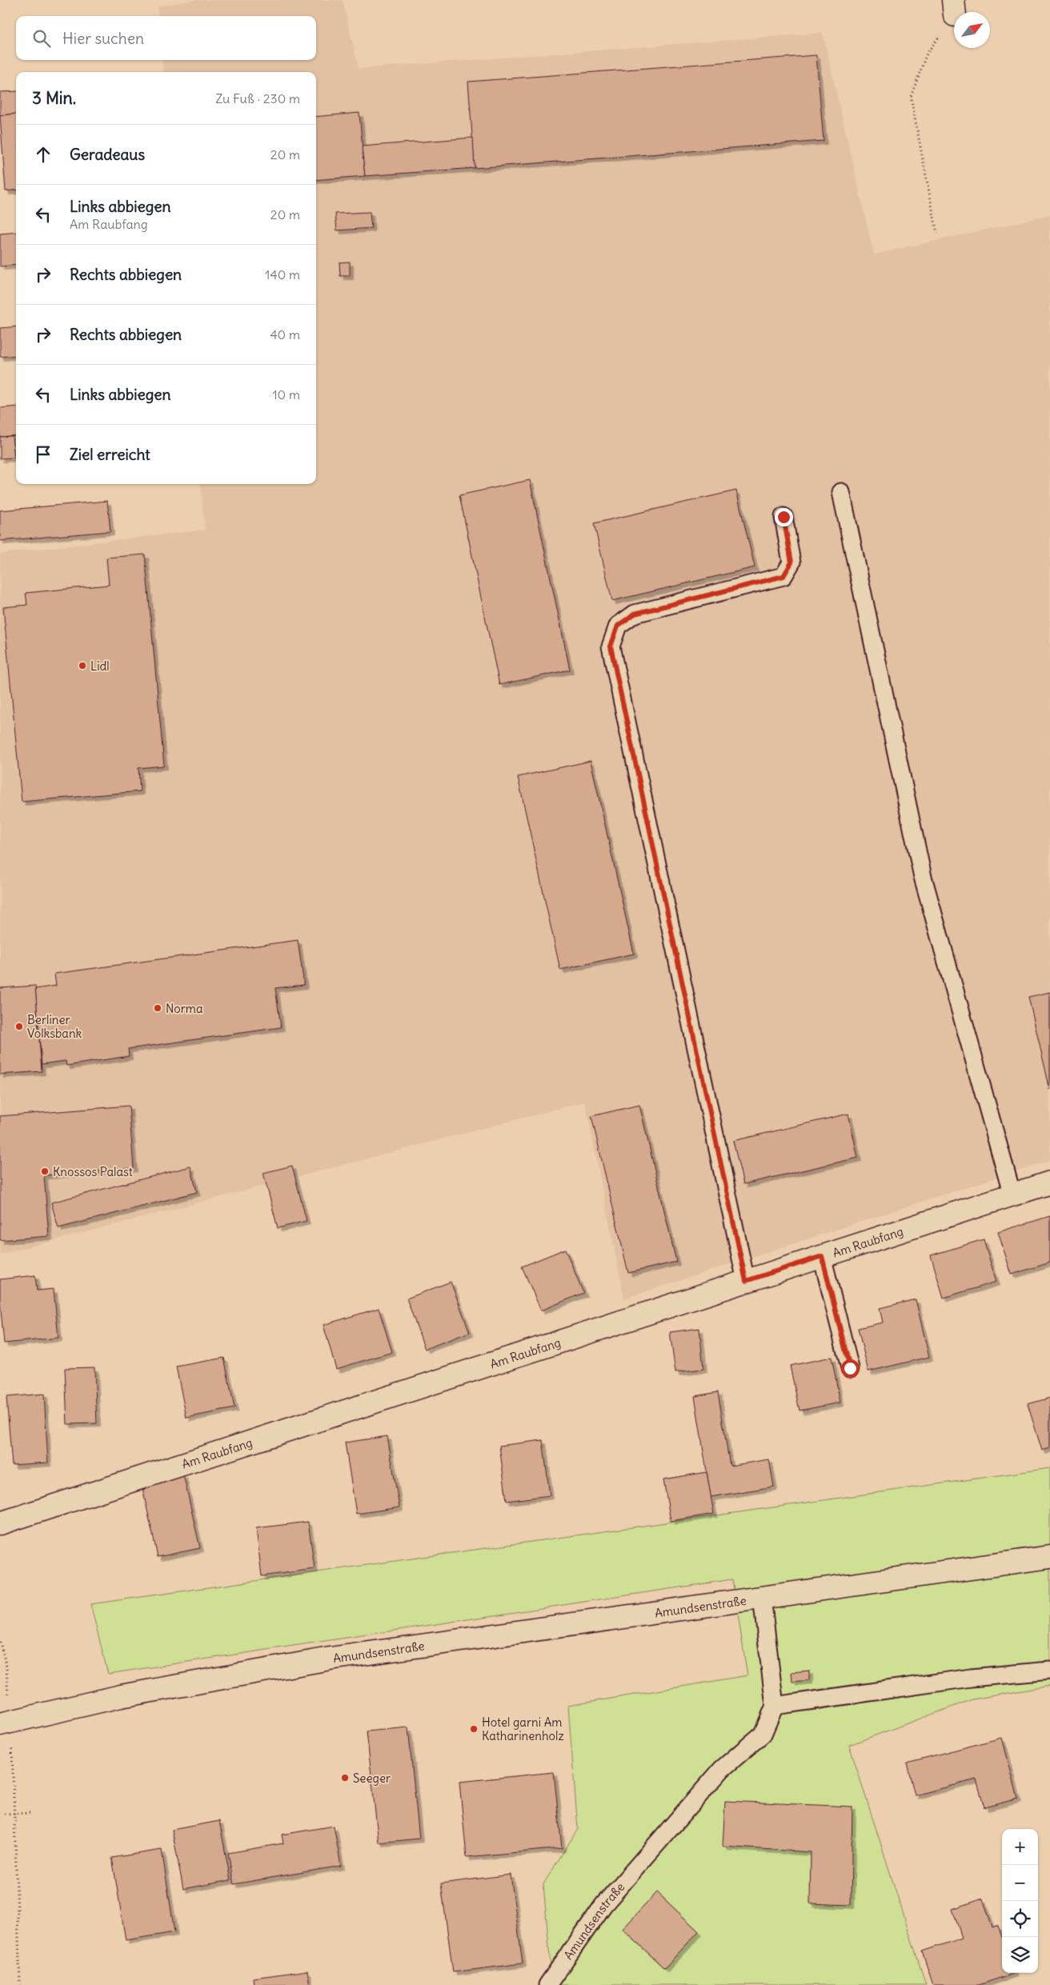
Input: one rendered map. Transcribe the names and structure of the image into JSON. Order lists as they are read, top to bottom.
{
  "streets": {
    "street": ["Am Raubfang", "Amundsenstraße"]
  },
  "places": [
    "Lidl",
    "Norma",
    "Berliner Volksbank",
    "Knossos Palast",
    "Hotel garni Am Katharinenholz",
    "Seeger"
  ],
  "north": "top right",
  "page": {
    "search": "Hier suchen",
    "heading": ["3 Min.", "Zu Fuß · 230 m"],
    "list": [
      ["Geradeaus", "20 m"],
      ["Links abbiegen", "Am Raubfang", "20 m"],
      ["Rechts abbiegen", "140 m"],
      ["Rechts abbiegen", "40 m"],
      ["Links abbiegen", "10 m"],
      "Ziel erreicht"
    ],
    "map_buttons": ["+", "−"]
  }
}
